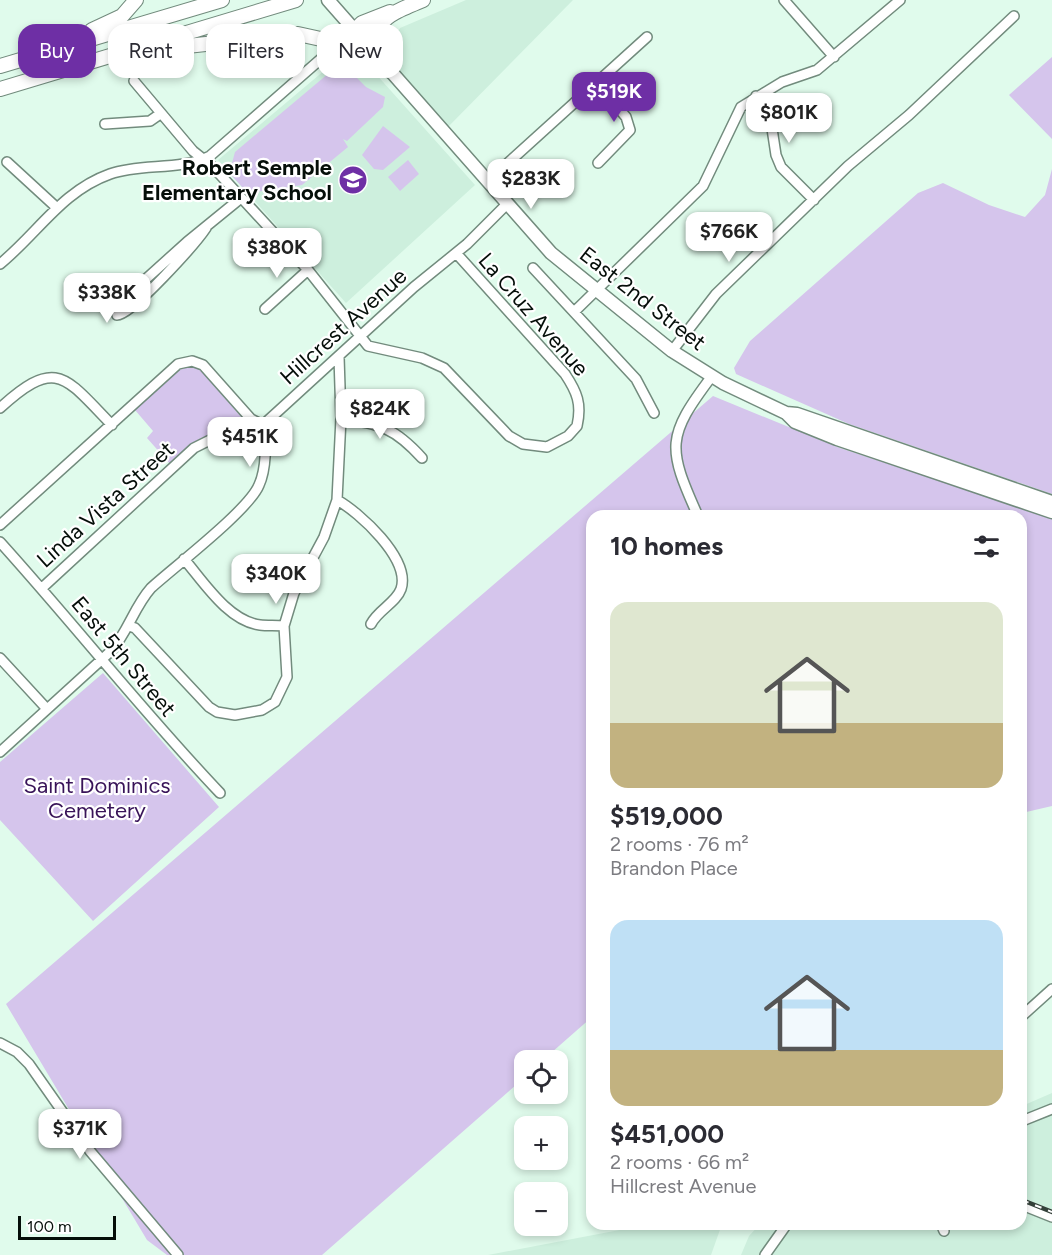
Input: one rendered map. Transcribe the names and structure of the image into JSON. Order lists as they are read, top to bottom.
{
  "streets": {
    "main road": ["East 2nd Street"],
    "street": [
      "La Cruz Avenue",
      "Hillcrest Avenue",
      "Linda Vista Street",
      "East 5th Street"
    ]
  },
  "crossings": [
    ["East 2nd Street", "Hillcrest Avenue"],
    ["La Cruz Avenue", "Hillcrest Avenue"],
    ["Hillcrest Avenue", "Linda Vista Street"],
    ["Linda Vista Street", "East 5th Street"]
  ],
  "parks": ["Saint Dominics Cemetery"],
  "places": {
    "school or university": ["Robert Semple Elementary School"]
  },
  "scale_bar": "100 m",
  "page": {
    "chip": [
      "Buy",
      "Rent",
      "Filters",
      "New"
    ],
    "price": [
      "$519K",
      "$801K",
      "$283K",
      "$766K",
      "$380K",
      "$338K",
      "$824K",
      "$451K",
      "$340K",
      "$371K"
    ],
    "heading": "10 homes",
    "list": [
      {
        "name": "$519,000",
        "note": "2 rooms · 76 m² · Brandon Place"
      },
      {
        "name": "$451,000",
        "note": "2 rooms · 66 m² · Hillcrest Avenue"
      }
    ],
    "map_buttons": ["+", "−"],
    "scale": "100 m"
  }
}
